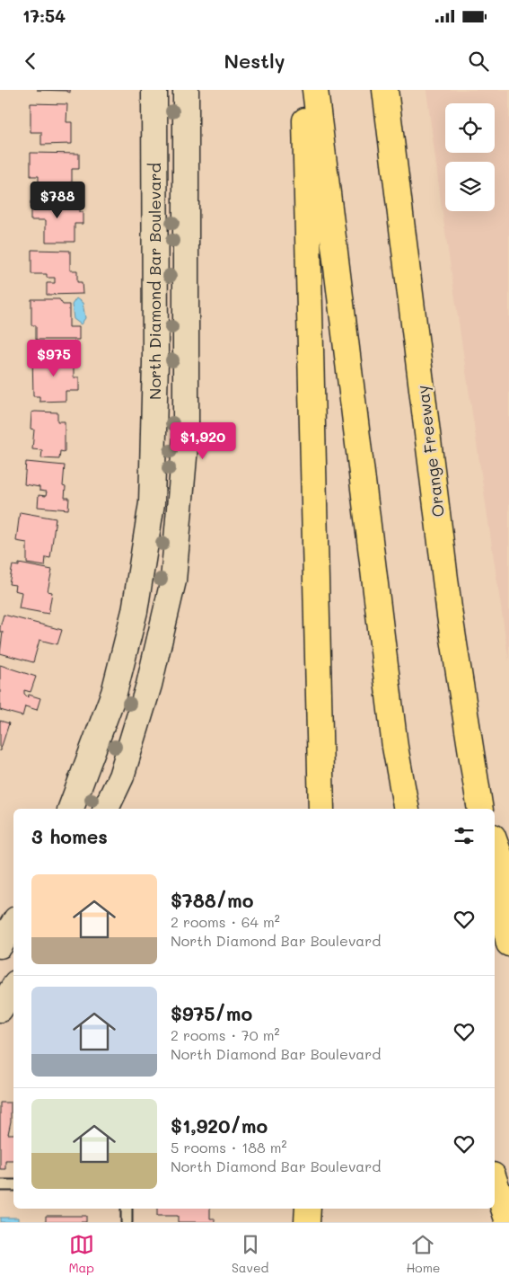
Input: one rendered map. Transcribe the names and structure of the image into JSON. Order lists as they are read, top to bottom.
{
  "streets": {
    "highway": ["Orange Freeway"],
    "main road": ["North Diamond Bar Boulevard"]
  },
  "page": {
    "status": "17:54",
    "header": "Nestly",
    "price": ["$788", "$975", "$1,920"],
    "heading": "3 homes",
    "list": [
      {
        "name": "$788/mo",
        "note": "2 rooms · 64 m² · North Diamond Bar Boulevard"
      },
      {
        "name": "$975/mo",
        "note": "2 rooms · 70 m² · North Diamond Bar Boulevard"
      },
      {
        "name": "$1,920/mo",
        "note": "5 rooms · 188 m² · North Diamond Bar Boulevard"
      }
    ],
    "tabs": ["Map", "Saved", "Home"]
  }
}
